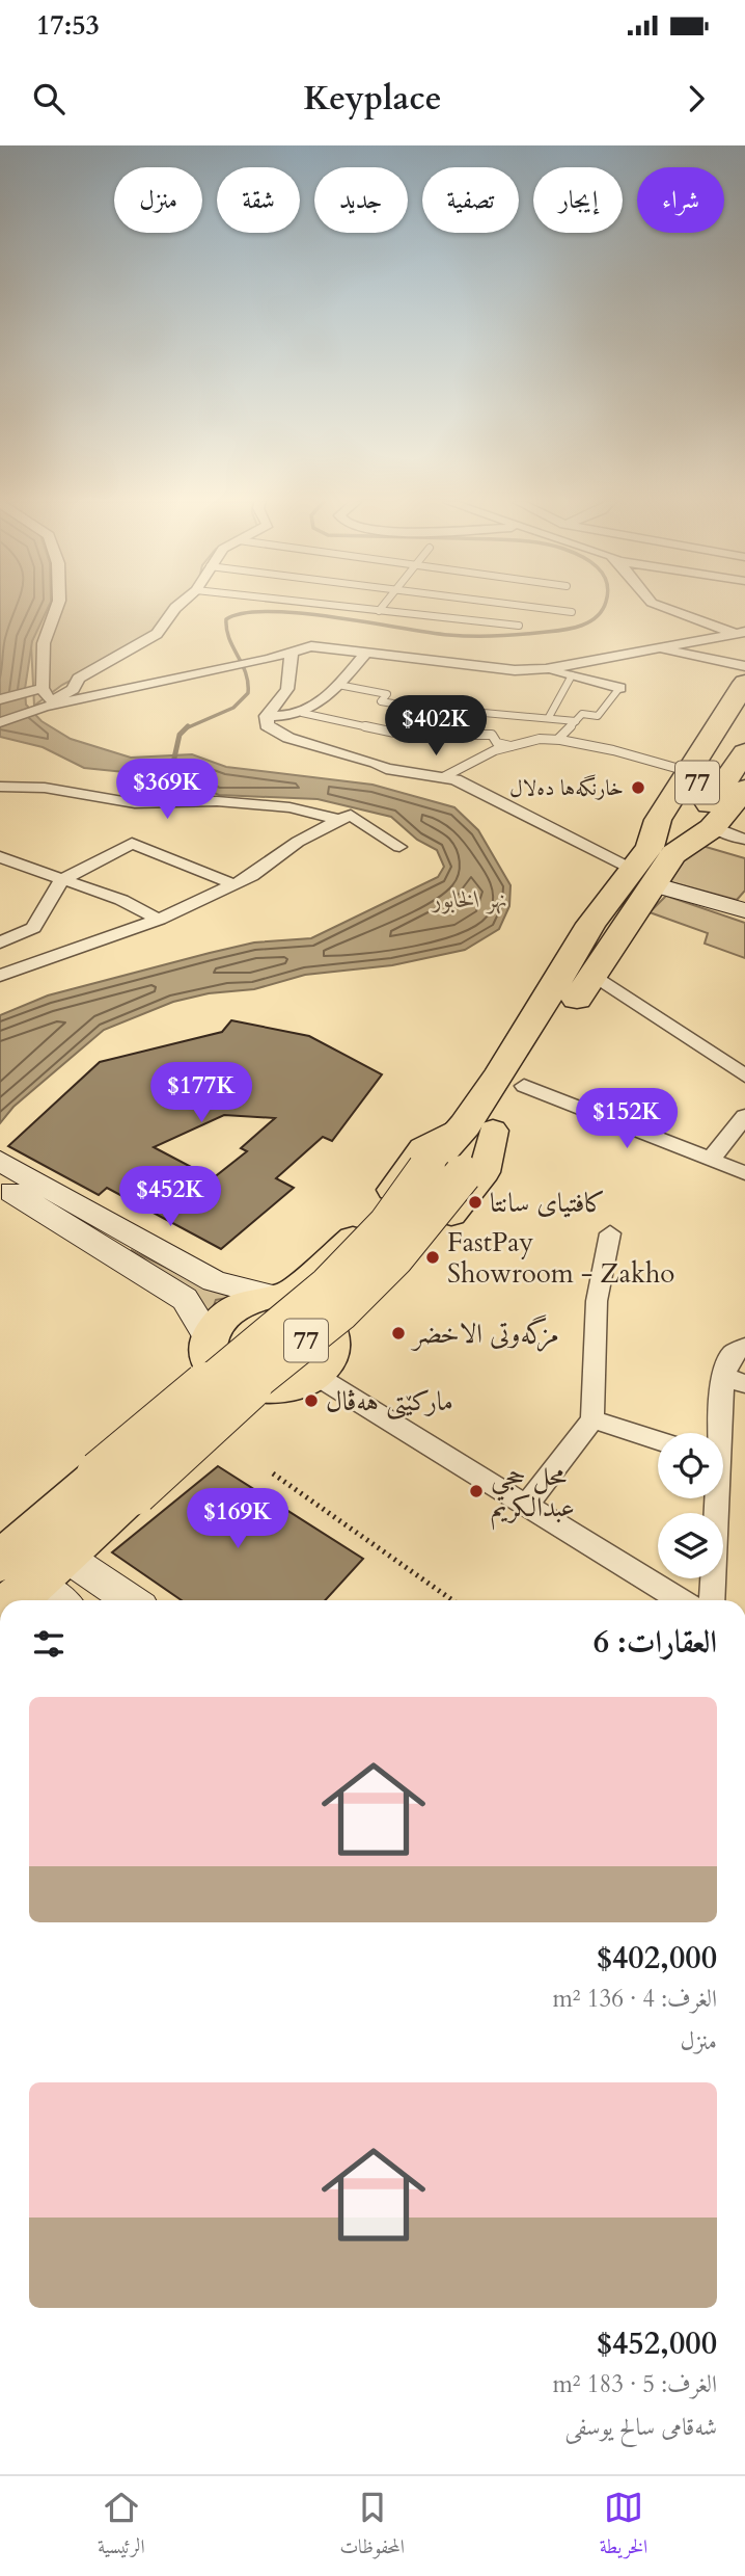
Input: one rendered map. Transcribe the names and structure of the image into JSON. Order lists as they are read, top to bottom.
{
  "streets": {
    "highway": ["77"]
  },
  "water": ["نهر الخابور"],
  "places": [
    "خارنگەها دەلال",
    "کافتیای سانتا",
    "FastPay Showroom - Zakho",
    "مزگەوتی الاخضر",
    "مارکێتی هەڤال",
    "محل حجي عبدالكريم"
  ],
  "page": {
    "status": "17:53",
    "header": "Keyplace",
    "chip": [
      "شراء",
      "إيجار",
      "تصفية",
      "جديد",
      "شقة",
      "منزل"
    ],
    "price": [
      "$402K",
      "$369K",
      "$177K",
      "$152K",
      "$452K",
      "$169K"
    ],
    "heading": "العقارات: 6",
    "list": [
      {
        "name": "$402,000",
        "note": "الغرف: 4 · 136 m² · منزل"
      },
      {
        "name": "$452,000",
        "note": "الغرف: 5 · 183 m² · شەقامی سالح یوسفی"
      }
    ],
    "tabs": ["الخريطة", "المحفوظات", "الرئيسية"]
  }
}
